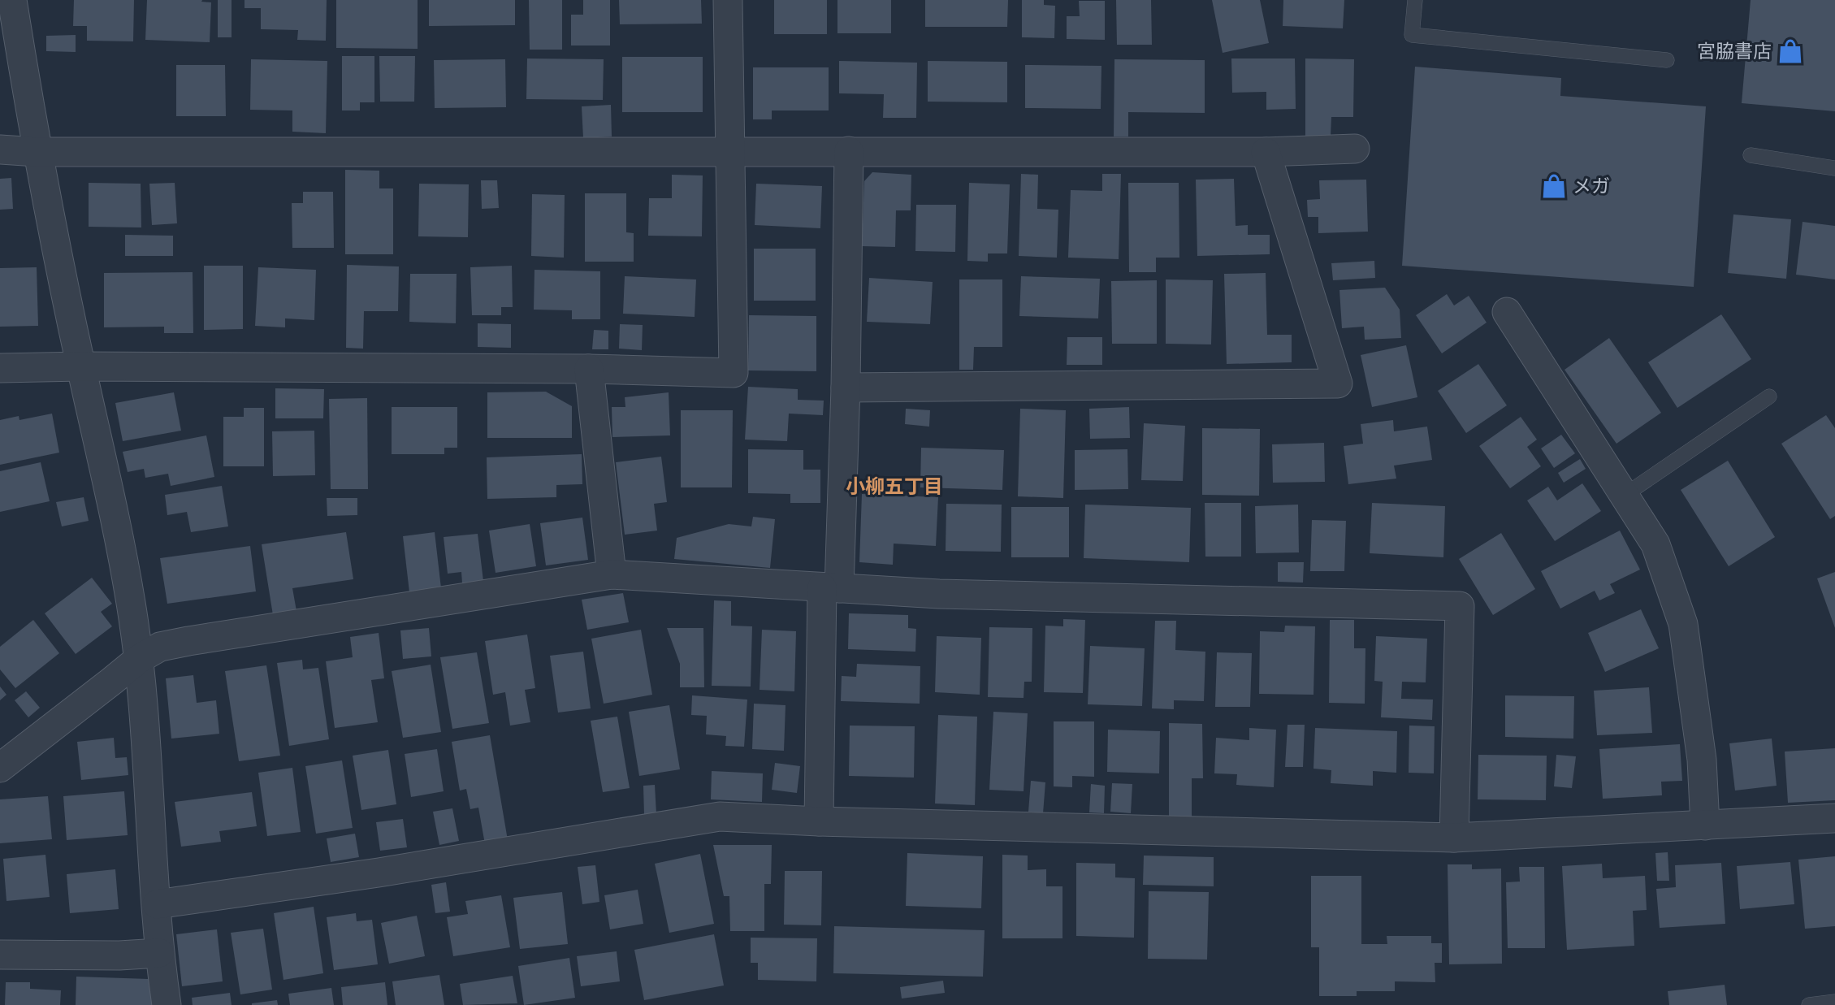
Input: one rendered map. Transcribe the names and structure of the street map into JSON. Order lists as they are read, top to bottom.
{
  "districts": ["小柳五丁目"],
  "places": {
    "shop": ["宮脇書店", "メガ"]
  }
}
